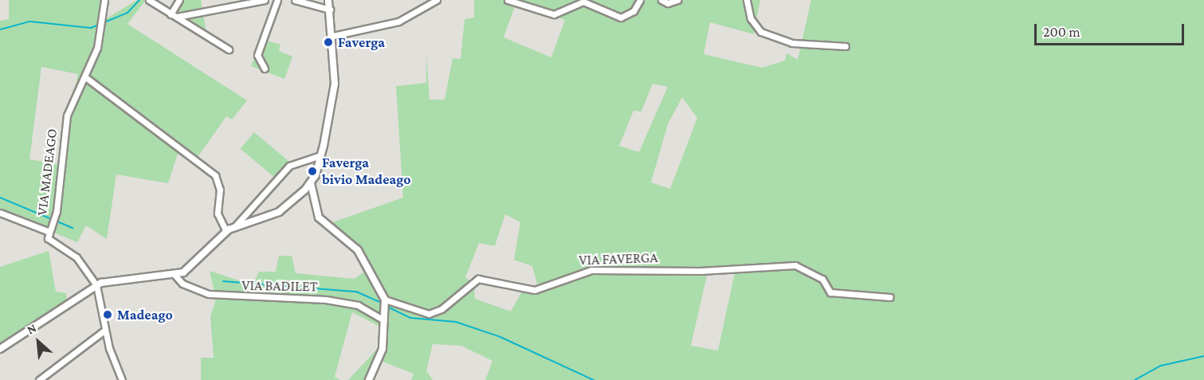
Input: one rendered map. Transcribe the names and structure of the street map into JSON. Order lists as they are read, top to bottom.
{
  "streets": {
    "street": ["VIA MADEAGO", "VIA FAVERGA", "VIA BADILET"]
  },
  "places": ["Faverga", "Faverga bivio Madeago", "Madeago"],
  "scale_bar": "200 m",
  "north": "top left"
}
